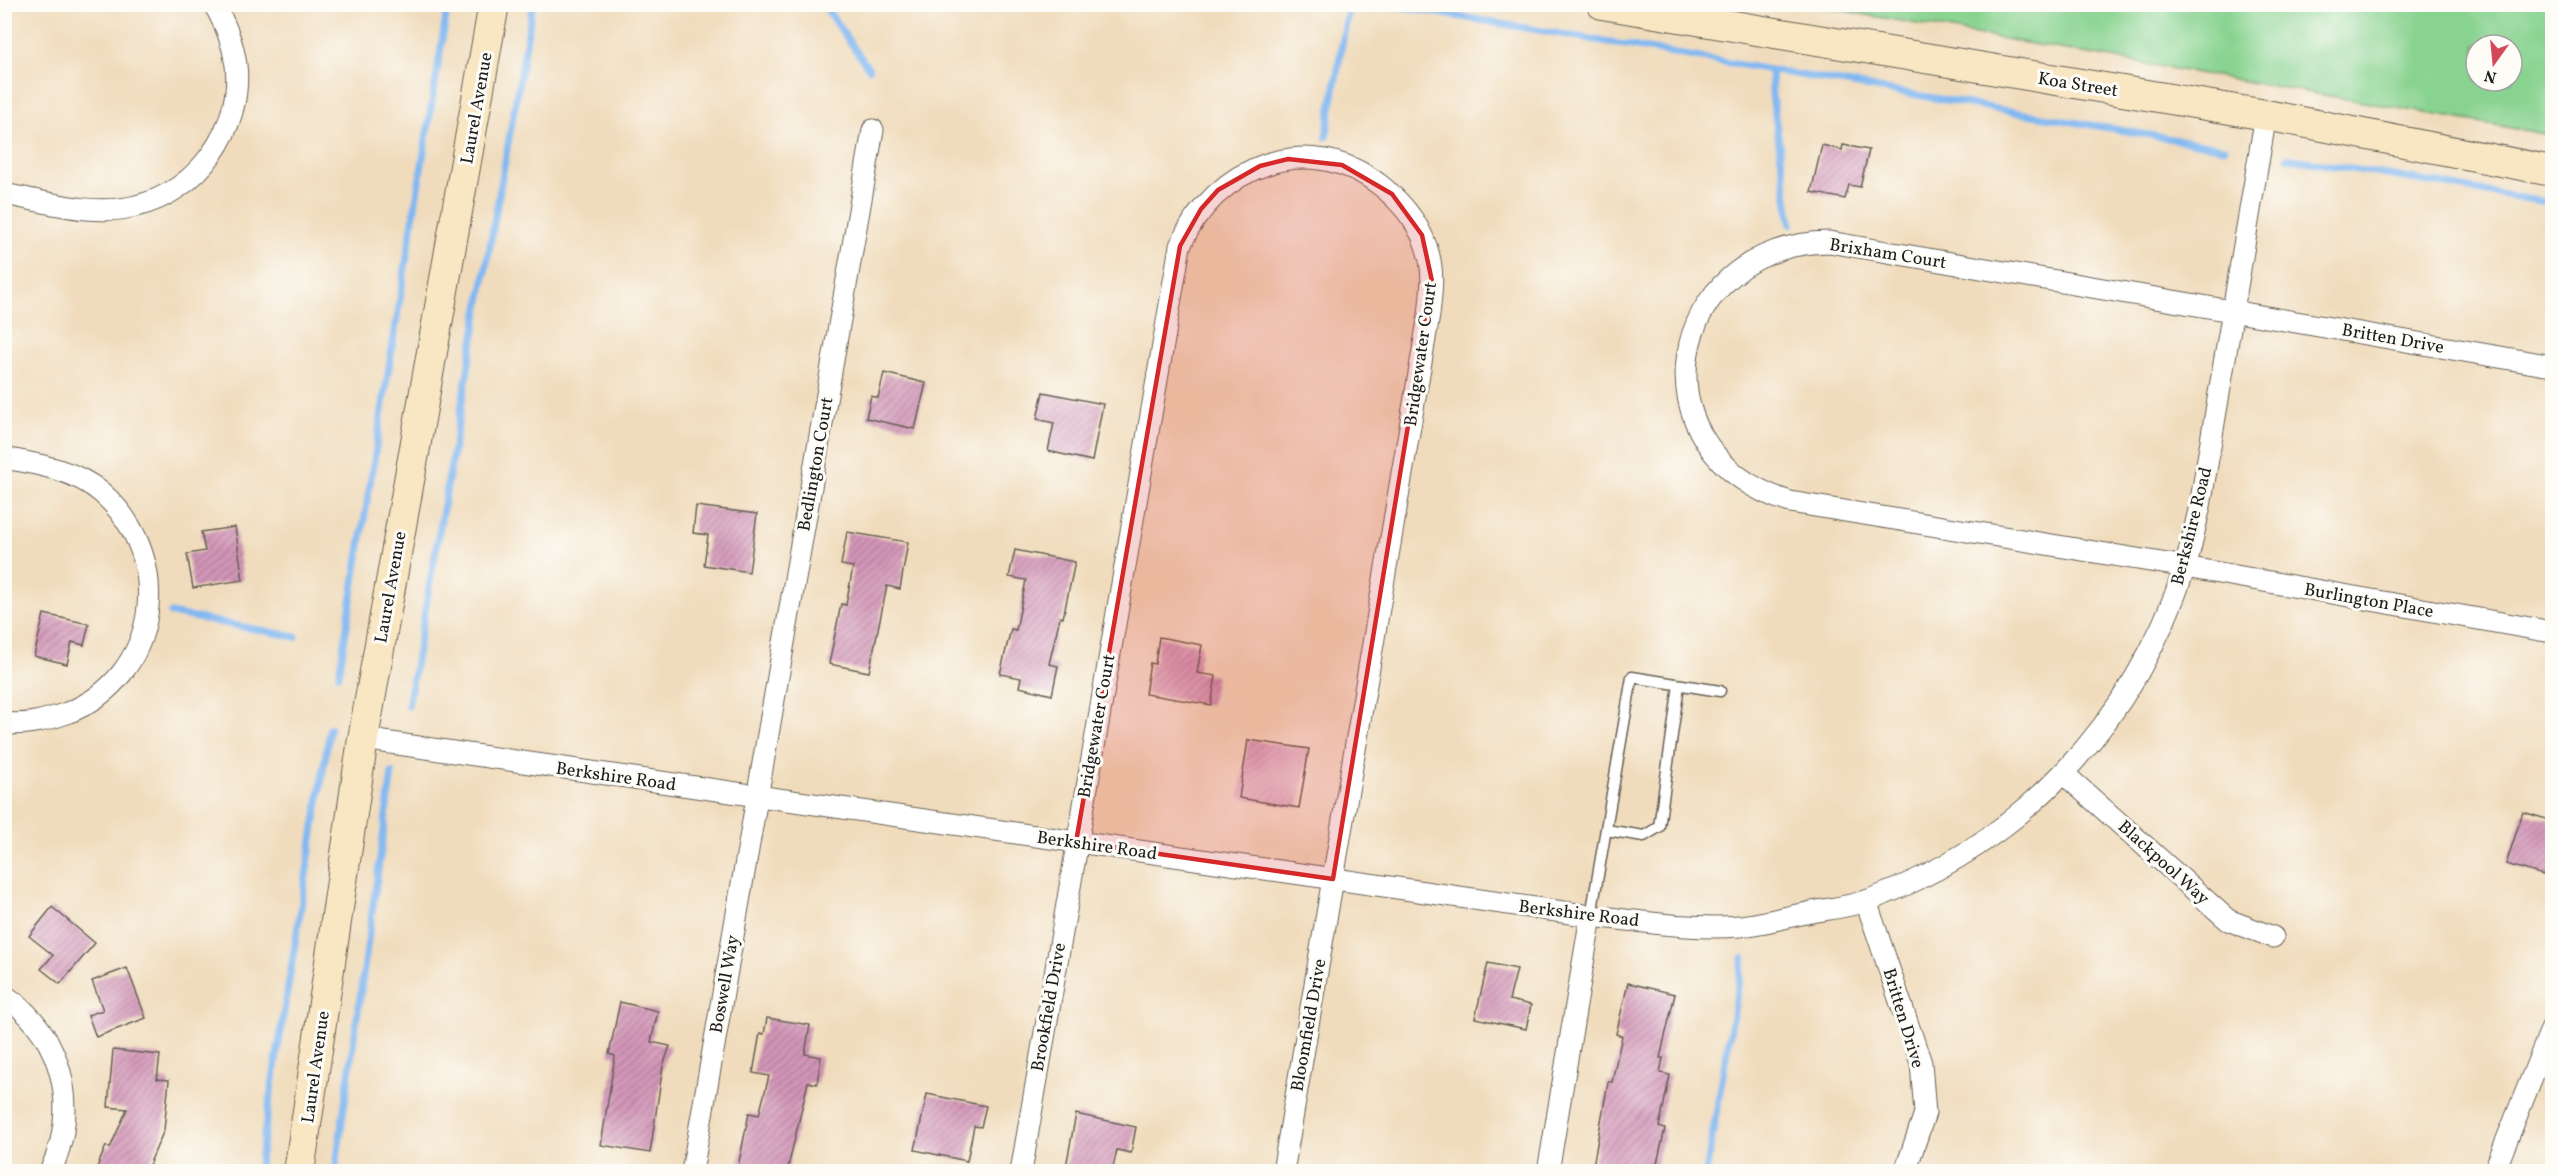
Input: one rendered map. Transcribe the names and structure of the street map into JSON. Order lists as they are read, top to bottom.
{
  "streets": {
    "main road": ["Koa Street", "Laurel Avenue"],
    "street": [
      "Brixham Court",
      "Britten Drive",
      "Bridgewater Court",
      "Bedlington Court",
      "Berkshire Road",
      "Burlington Place",
      "Blackpool Way",
      "Boswell Way",
      "Brookfield Drive",
      "Bloomfield Drive"
    ]
  },
  "crossings": [
    ["Koa Street", "Berkshire Road"],
    ["Laurel Avenue", "Berkshire Road"],
    ["Brixham Court", "Britten Drive"],
    ["Brixham Court", "Berkshire Road"],
    ["Brixham Court", "Burlington Place"],
    ["Britten Drive", "Berkshire Road"],
    ["Bridgewater Court", "Berkshire Road"],
    ["Bridgewater Court", "Brookfield Drive"],
    ["Bridgewater Court", "Bloomfield Drive"],
    ["Bedlington Court", "Berkshire Road"],
    ["Bedlington Court", "Boswell Way"],
    ["Berkshire Road", "Burlington Place"],
    ["Berkshire Road", "Blackpool Way"],
    ["Berkshire Road", "Boswell Way"],
    ["Berkshire Road", "Brookfield Drive"],
    ["Berkshire Road", "Bloomfield Drive"]
  ],
  "north": "bottom"
}
